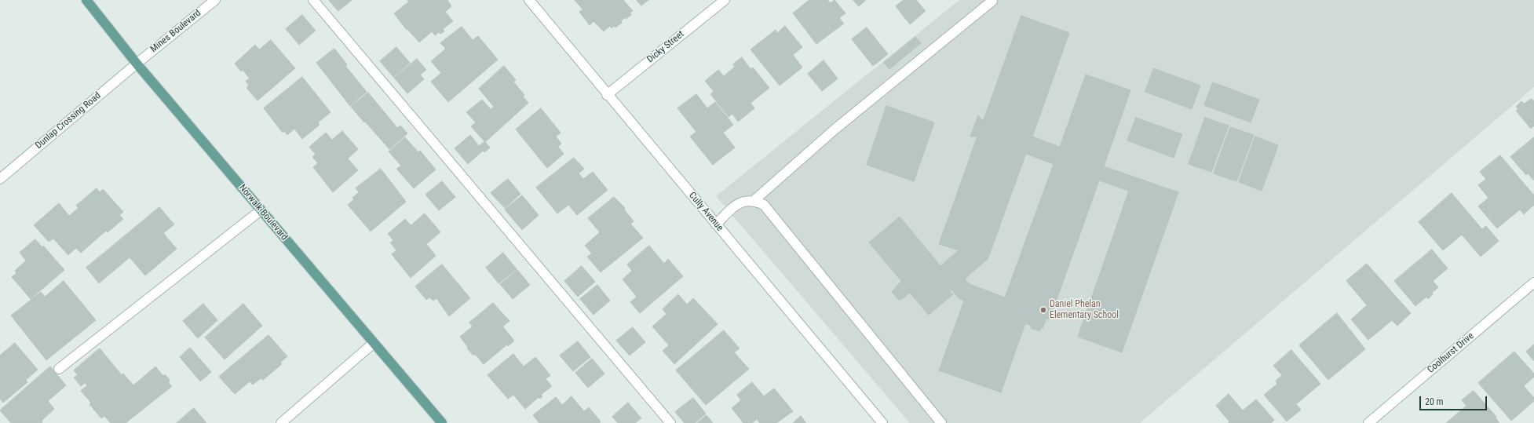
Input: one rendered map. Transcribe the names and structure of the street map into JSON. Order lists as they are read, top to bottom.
{
  "streets": {
    "main road": ["Norwalk Boulevard"],
    "street": [
      "Mines Boulevard",
      "Dicky Street",
      "Dunlap Crossing Road",
      "Cully Avenue",
      "Coolhurst Drive"
    ]
  },
  "crossings": [
    ["Mines Boulevard", "Dunlap Crossing Road"],
    ["Mines Boulevard", "Norwalk Boulevard"],
    ["Dicky Street", "Cully Avenue"],
    ["Dunlap Crossing Road", "Norwalk Boulevard"]
  ],
  "places": ["Daniel Phelan Elementary School"],
  "scale_bar": "20 m"
}
